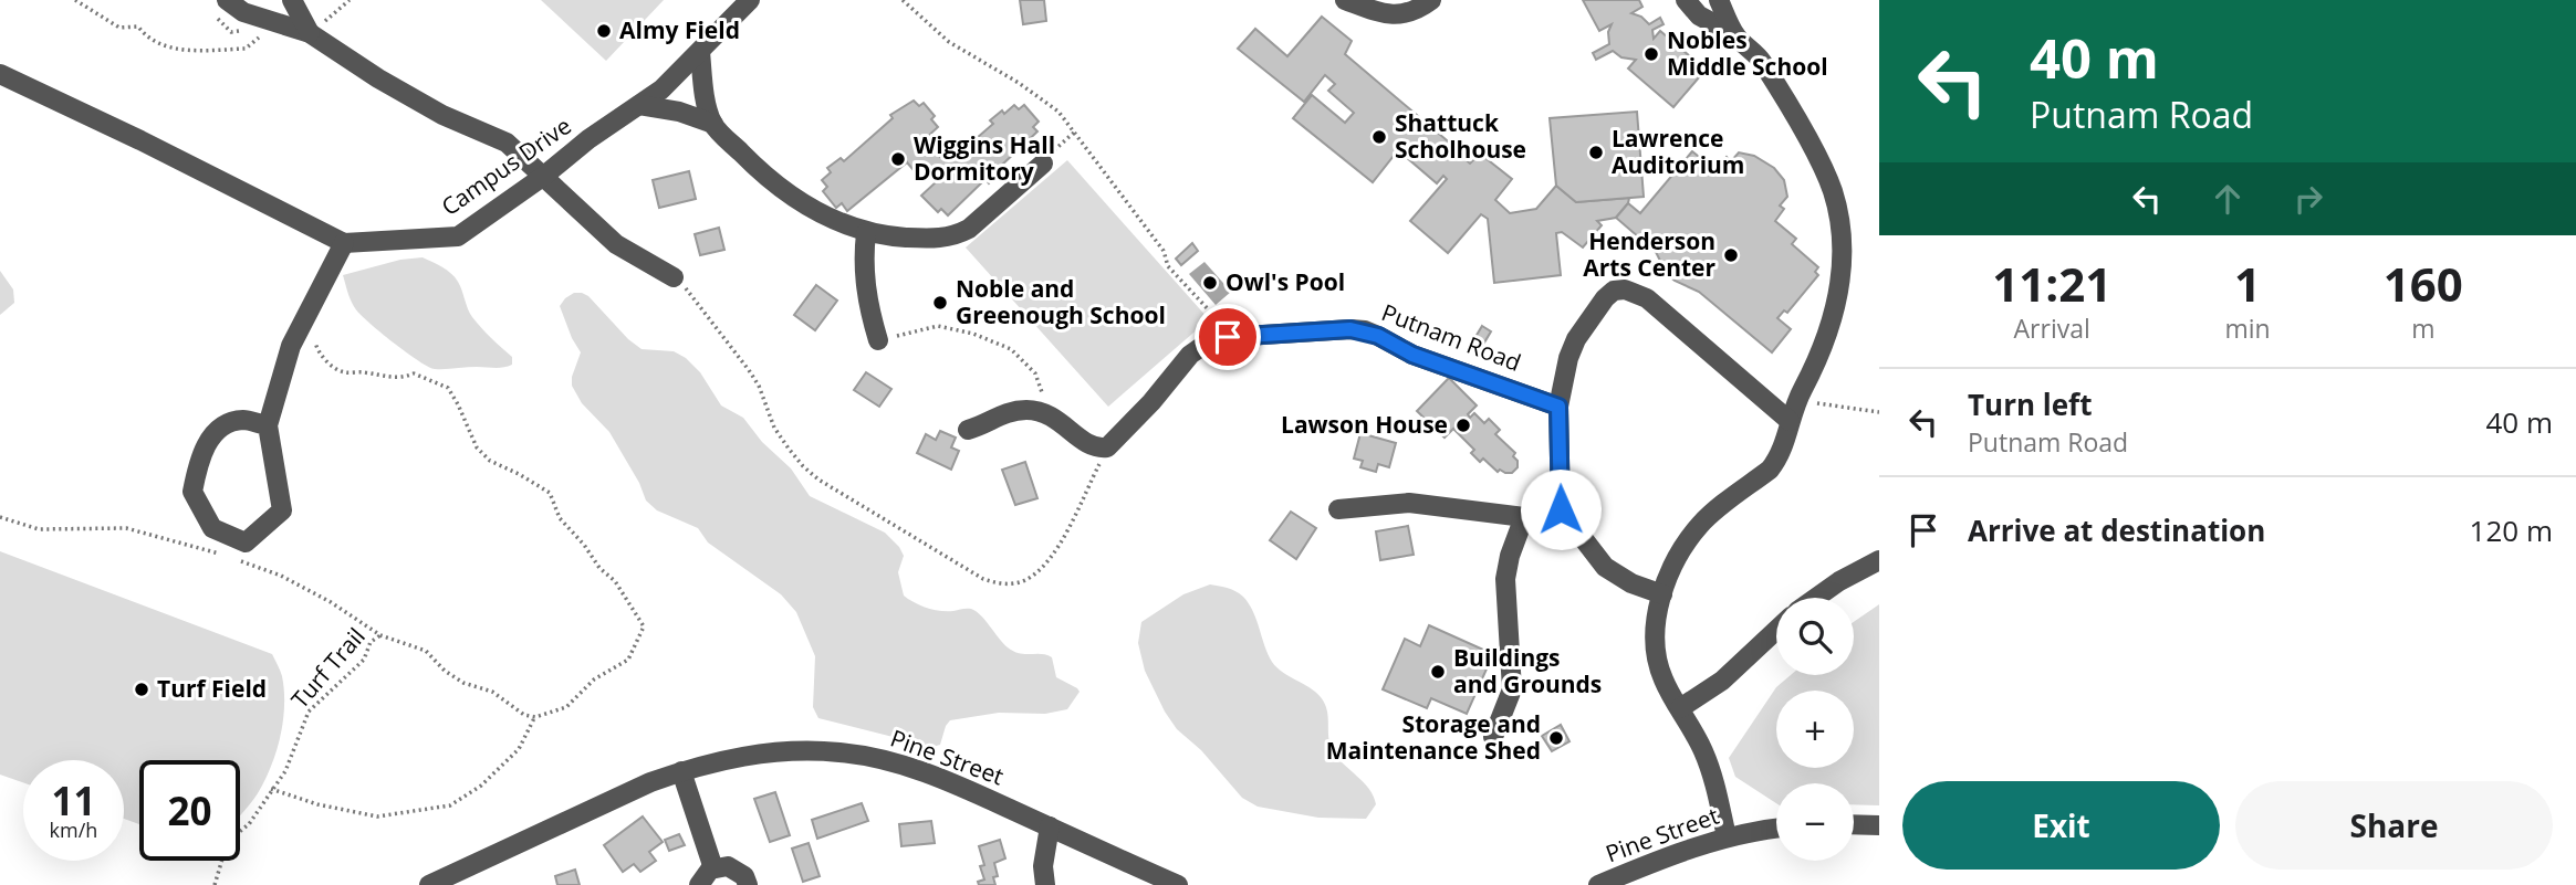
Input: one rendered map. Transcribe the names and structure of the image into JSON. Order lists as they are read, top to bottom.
{
  "streets": {
    "street": ["Campus Drive", "Putnam Road", "Pine Street"],
    "path": ["Turf Trail"]
  },
  "places": [
    "Almy Field",
    "Nobles Middle School",
    "Shattuck Scholhouse",
    "Lawrence Auditorium",
    "Wiggins Hall Dormitory",
    "Henderson Arts Center",
    "Owl's Pool",
    "Noble and Greenough School",
    "Lawson House",
    "Buildings and Grounds",
    "Turf Field",
    "Storage and Maintenance Shed"
  ],
  "page": {
    "turn": ["40 m", "Putnam Road"],
    "eta": [
      "11:21",
      "Arrival",
      "1",
      "min",
      "160",
      "m"
    ],
    "list": [
      {
        "name": "Turn left",
        "note": "Putnam Road",
        "value": "40 m"
      },
      {
        "name": "Arrive at destination",
        "value": "120 m"
      }
    ],
    "map_buttons": ["+", "−"],
    "speed": "11 km/h",
    "limit": "20",
    "buttons": ["Exit", "Share"]
  }
}
